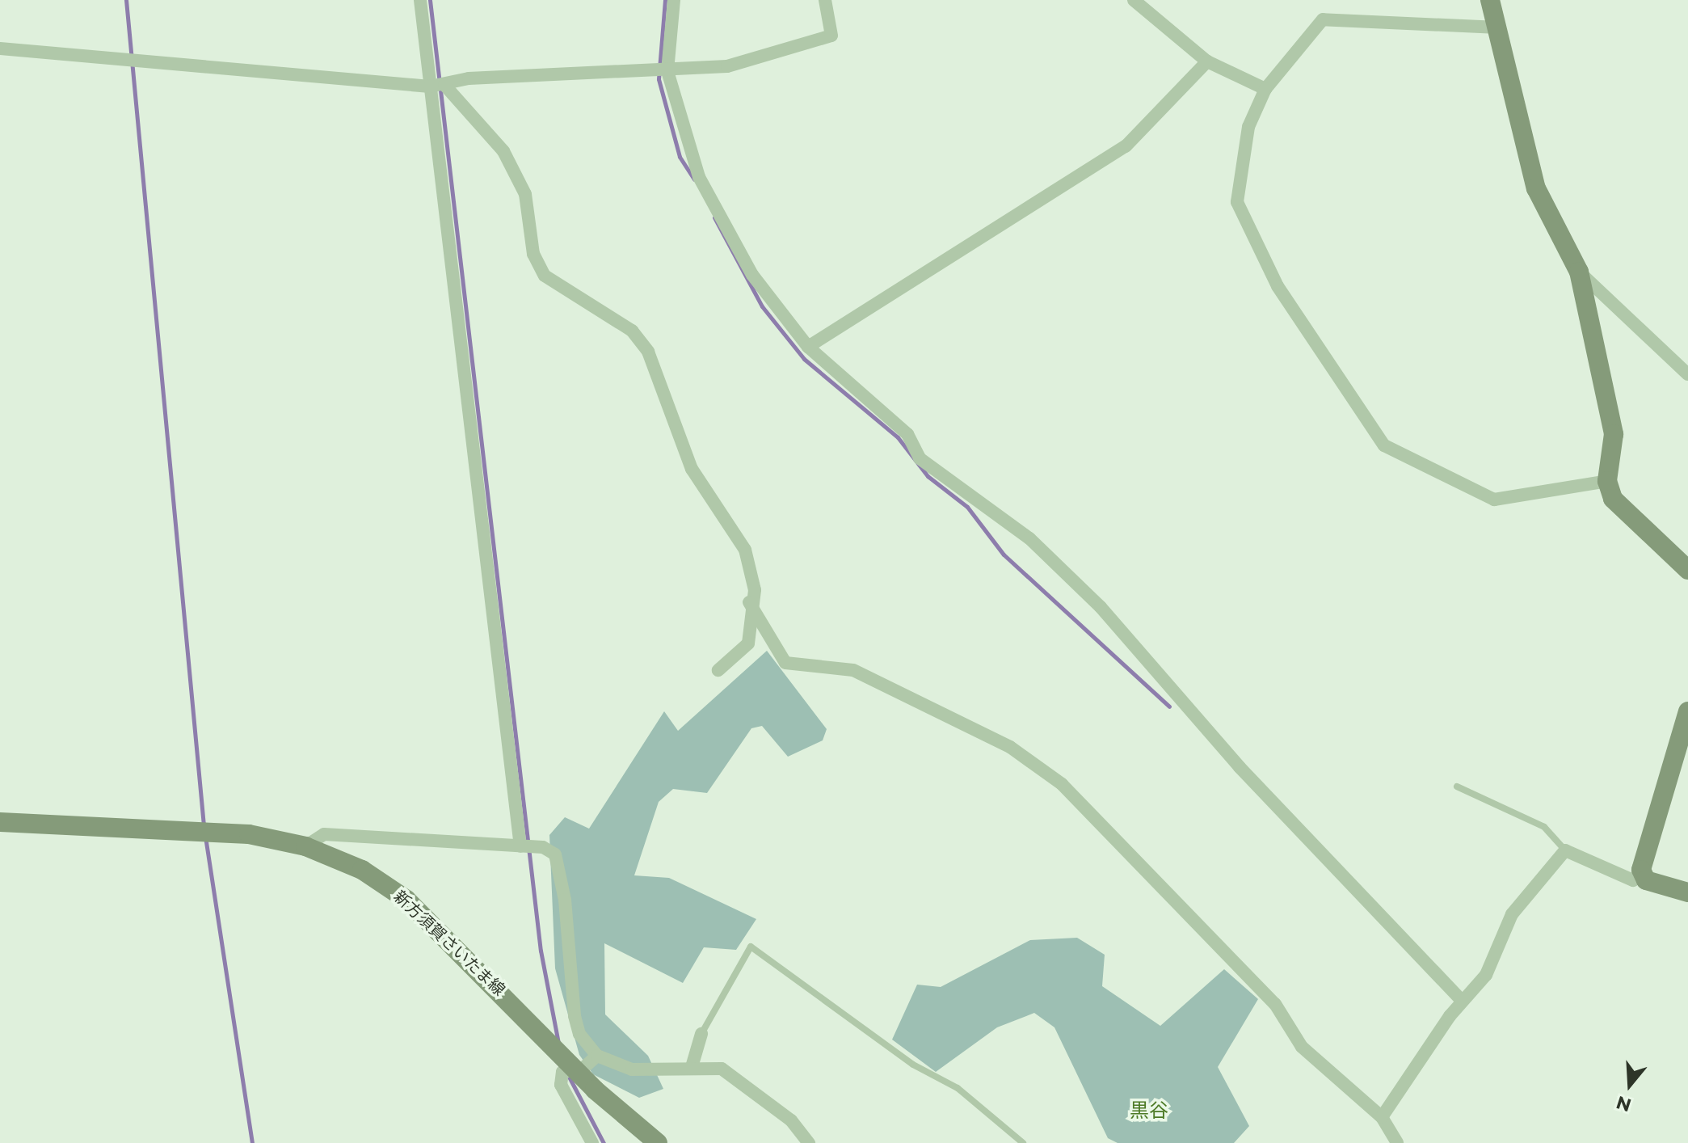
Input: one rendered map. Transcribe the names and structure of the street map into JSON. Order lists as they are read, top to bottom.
{
  "streets": {
    "street": ["新方須賀さいたま線"]
  },
  "districts": ["黒谷"],
  "north": "bottom"
}
